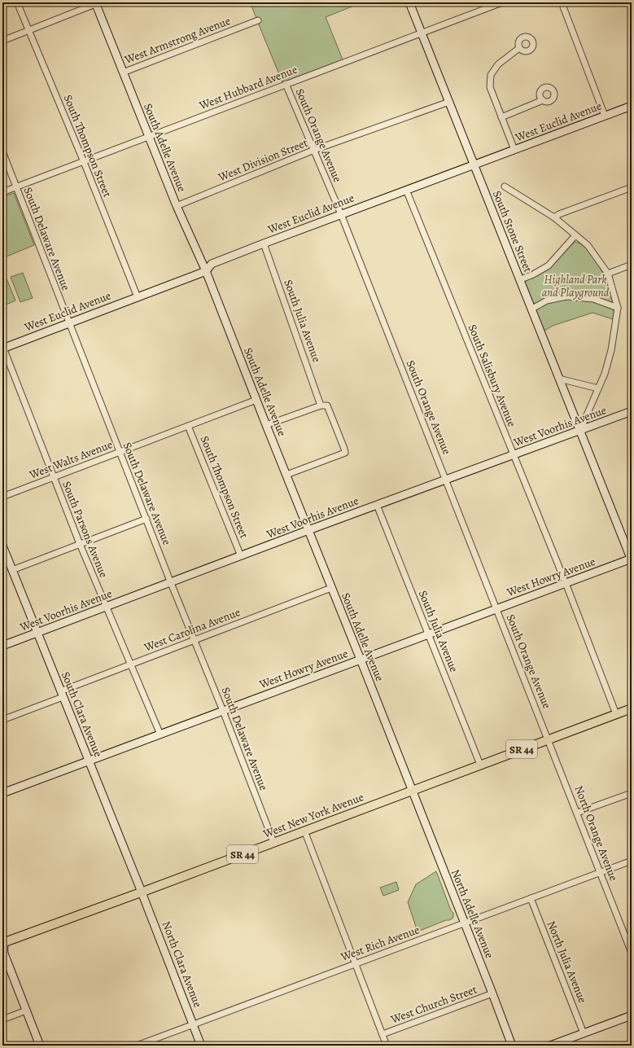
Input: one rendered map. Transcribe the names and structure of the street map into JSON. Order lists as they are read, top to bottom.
{
  "streets": {
    "main road": ["SR 44", "West New York Avenue"],
    "street": [
      "West Armstrong Avenue",
      "West Hubbard Avenue",
      "West Euclid Avenue",
      "South Orange Avenue",
      "South Thompson Street",
      "South Adelle Avenue",
      "West Division Street",
      "South Stone Street",
      "South Delaware Avenue",
      "South Julia Avenue",
      "South Salisbury Avenue",
      "West Voorhis Avenue",
      "West Walts Avenue",
      "South Parsons Avenue",
      "West Howry Avenue",
      "West Carolina Avenue",
      "South Clara Avenue",
      "North Orange Avenue",
      "North Adelle Avenue",
      "West Rich Avenue",
      "North Julia Avenue",
      "North Clara Avenue",
      "West Church Street"
    ]
  },
  "crossings": [
    ["West Armstrong Avenue", "South Adelle Avenue"],
    ["West Hubbard Avenue", "South Orange Avenue"],
    ["West Hubbard Avenue", "South Thompson Street"],
    ["West Hubbard Avenue", "South Adelle Avenue"],
    ["West Hubbard Avenue", "South Stone Street"],
    ["West Hubbard Avenue", "South Delaware Avenue"],
    ["West Euclid Avenue", "South Orange Avenue"],
    ["West Euclid Avenue", "South Thompson Street"],
    ["West Euclid Avenue", "South Adelle Avenue"],
    ["West Euclid Avenue", "South Stone Street"],
    ["West Euclid Avenue", "South Delaware Avenue"],
    ["West Euclid Avenue", "South Julia Avenue"],
    ["West Euclid Avenue", "South Salisbury Avenue"],
    ["West Euclid Avenue", "South Parsons Avenue"],
    ["South Orange Avenue", "West Division Street"],
    ["South Orange Avenue", "West Voorhis Avenue"],
    ["South Orange Avenue", "West Howry Avenue"],
    ["South Orange Avenue", "West New York Avenue"],
    ["South Orange Avenue", "North Orange Avenue"],
    ["South Thompson Street", "West Voorhis Avenue"],
    ["South Thompson Street", "West Walts Avenue"],
    ["South Adelle Avenue", "West Division Street"],
    ["South Adelle Avenue", "West Voorhis Avenue"],
    ["South Adelle Avenue", "West Walts Avenue"],
    ["South Adelle Avenue", "West Howry Avenue"],
    ["South Adelle Avenue", "West Carolina Avenue"],
    ["South Adelle Avenue", "West New York Avenue"],
    ["South Adelle Avenue", "North Adelle Avenue"],
    ["West Division Street", "South Stone Street"],
    ["South Stone Street", "West Voorhis Avenue"],
    ["South Stone Street", "West Howry Avenue"],
    ["South Delaware Avenue", "West Voorhis Avenue"],
    ["South Delaware Avenue", "West Walts Avenue"],
    ["South Delaware Avenue", "West Howry Avenue"],
    ["South Delaware Avenue", "West Carolina Avenue"],
    ["South Delaware Avenue", "West New York Avenue"],
    ["South Julia Avenue", "West Voorhis Avenue"],
    ["South Julia Avenue", "West Howry Avenue"],
    ["South Julia Avenue", "West New York Avenue"],
    ["South Salisbury Avenue", "West Voorhis Avenue"],
    ["South Salisbury Avenue", "West Howry Avenue"],
    ["South Salisbury Avenue", "West New York Avenue"],
    ["West Voorhis Avenue", "South Parsons Avenue"],
    ["West Voorhis Avenue", "South Clara Avenue"],
    ["West Walts Avenue", "South Parsons Avenue"],
    ["South Parsons Avenue", "West Howry Avenue"],
    ["South Parsons Avenue", "West Carolina Avenue"],
    ["West Howry Avenue", "South Clara Avenue"],
    ["West Carolina Avenue", "South Clara Avenue"],
    ["South Clara Avenue", "West New York Avenue"],
    ["South Clara Avenue", "North Clara Avenue"],
    ["West New York Avenue", "North Orange Avenue"],
    ["West New York Avenue", "North Adelle Avenue"],
    ["West New York Avenue", "North Clara Avenue"],
    ["North Orange Avenue", "West Rich Avenue"],
    ["North Adelle Avenue", "West Rich Avenue"],
    ["North Adelle Avenue", "West Church Street"],
    ["West Rich Avenue", "North Julia Avenue"],
    ["West Rich Avenue", "North Clara Avenue"]
  ],
  "parks": ["Highland Park and Playground"]
}
